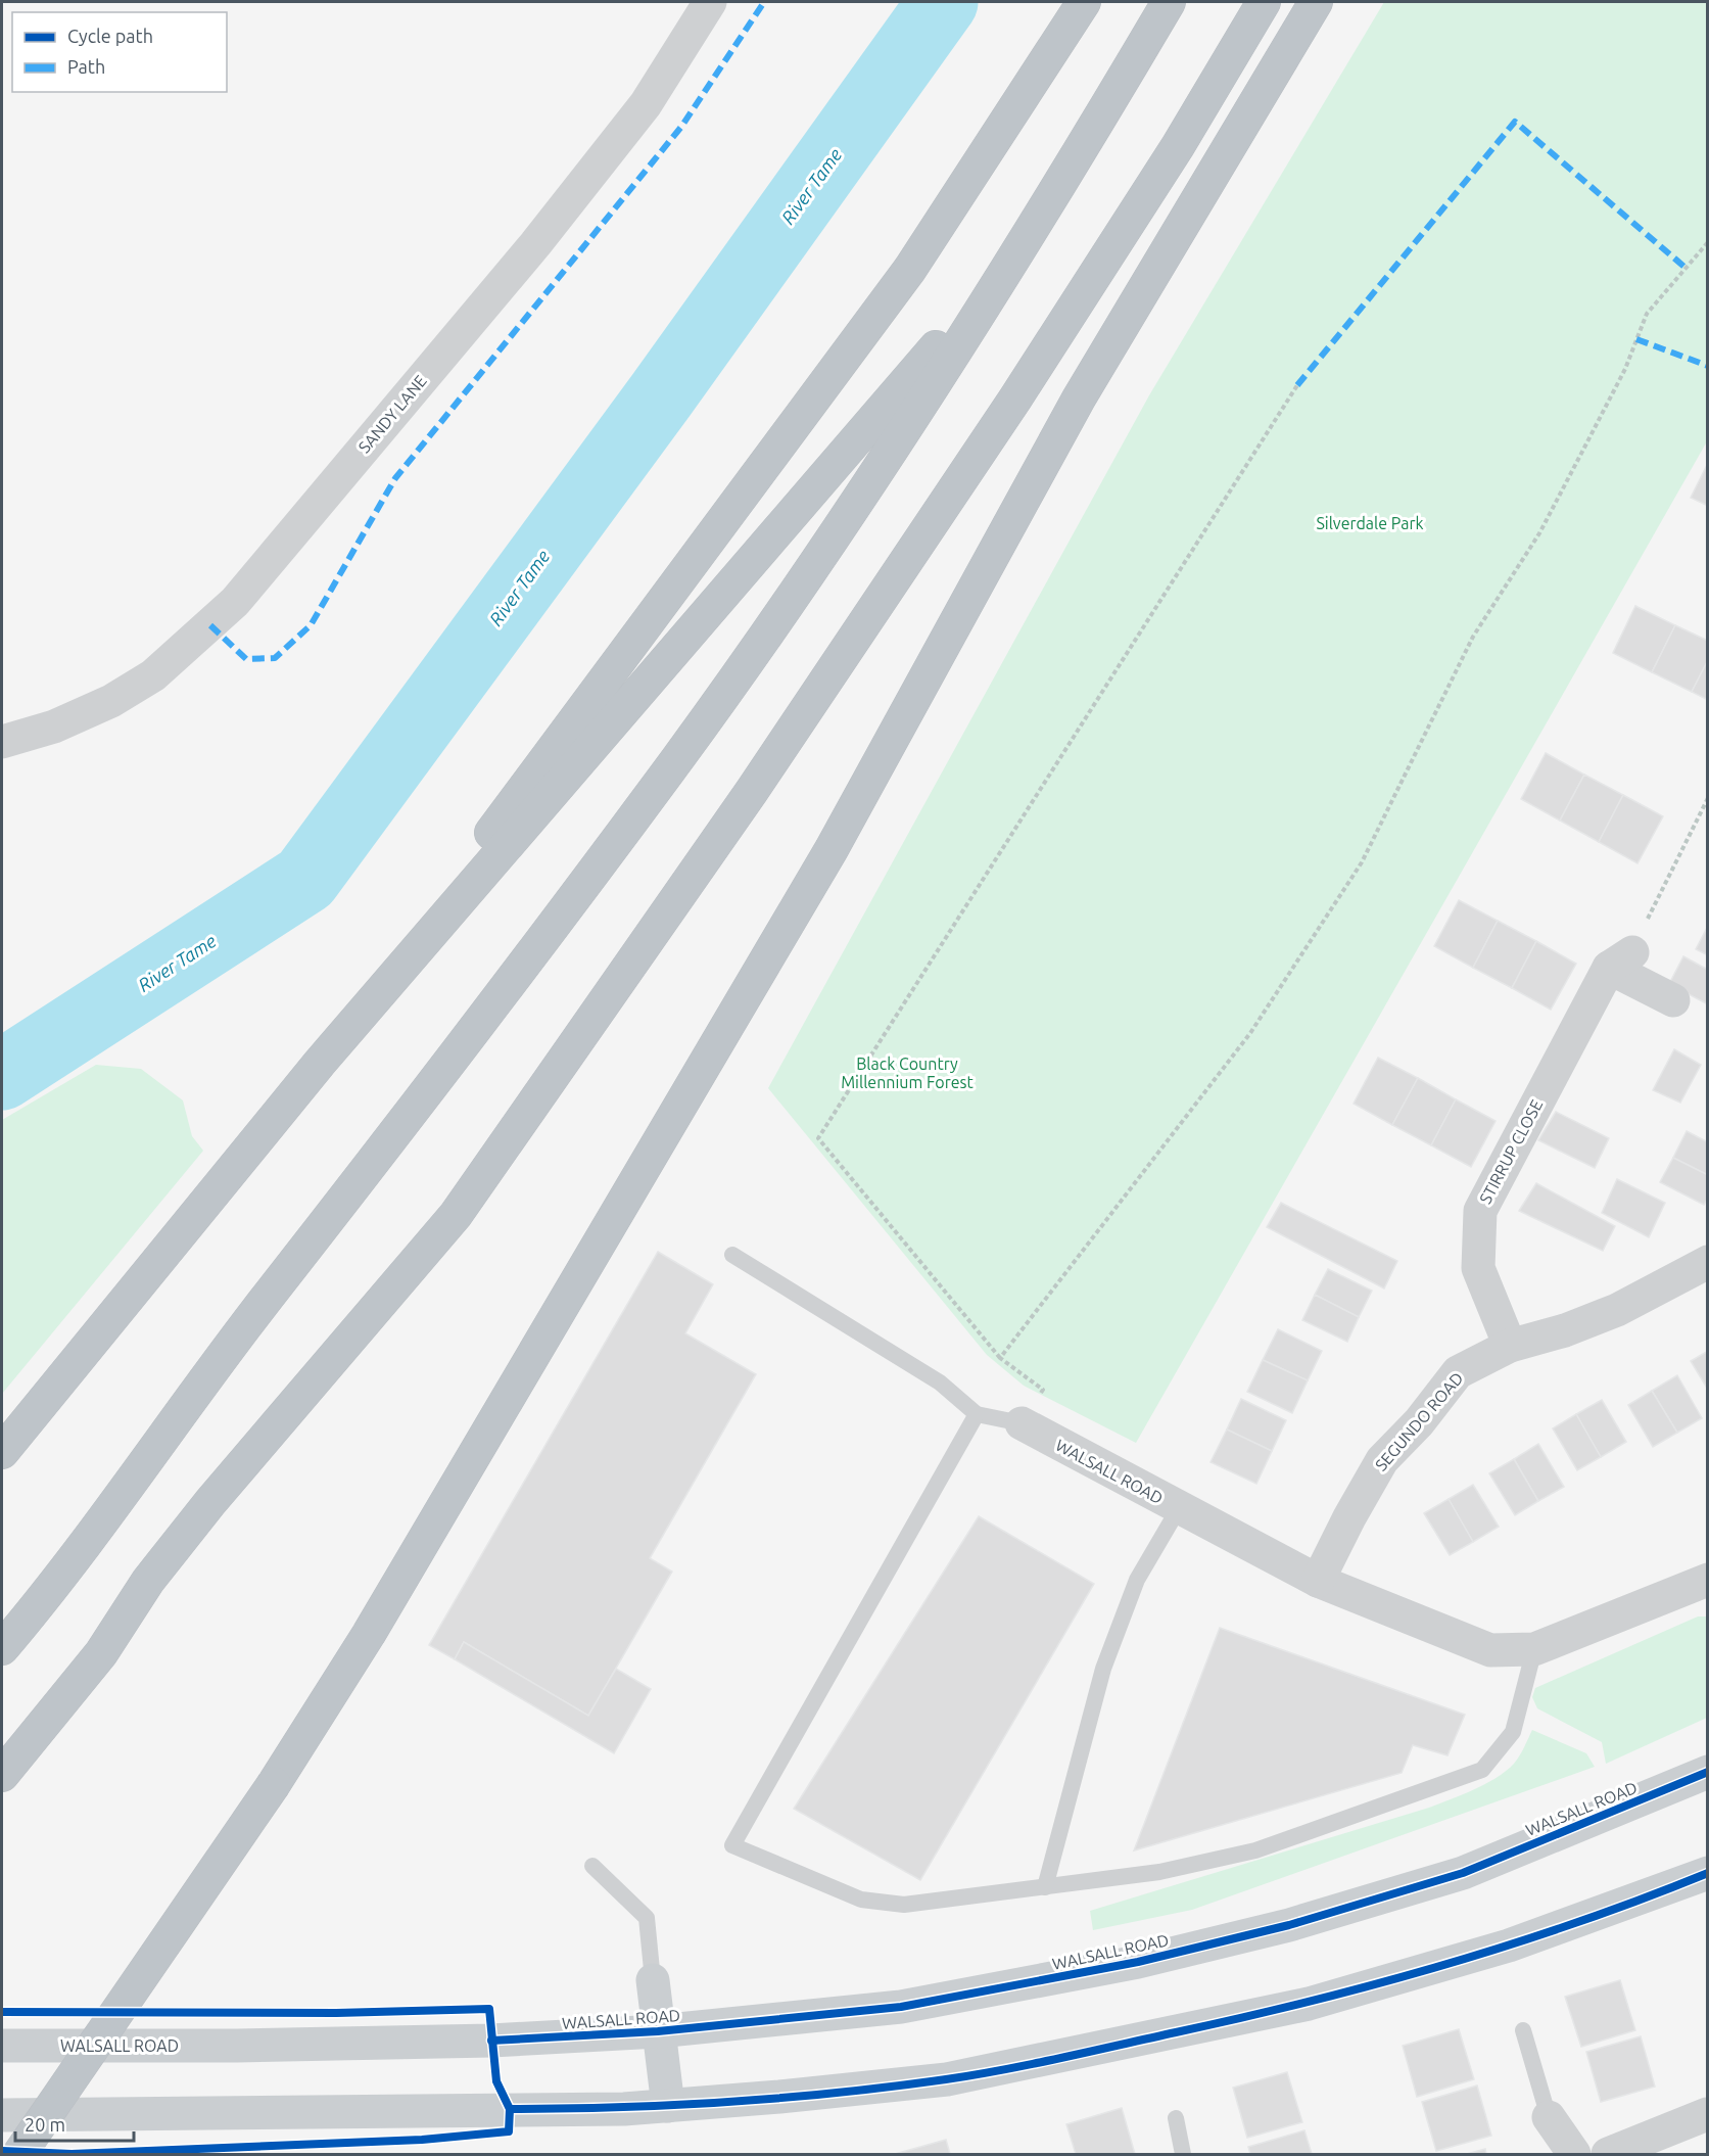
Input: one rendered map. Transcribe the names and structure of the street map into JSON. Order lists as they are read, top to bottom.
{
  "streets": {
    "main road": ["WALSALL ROAD"],
    "street": ["SANDY LANE", "STIRRUP CLOSE", "SEGUNDO ROAD"]
  },
  "crossings": [
    ["STIRRUP CLOSE", "SEGUNDO ROAD"],
    ["SEGUNDO ROAD", "WALSALL ROAD"]
  ],
  "water": ["River Tame"],
  "parks": ["Silverdale Park", "Black Country Millennium Forest"],
  "legend": ["Cycle path", "Path"],
  "scale_bar": "20 m"
}
